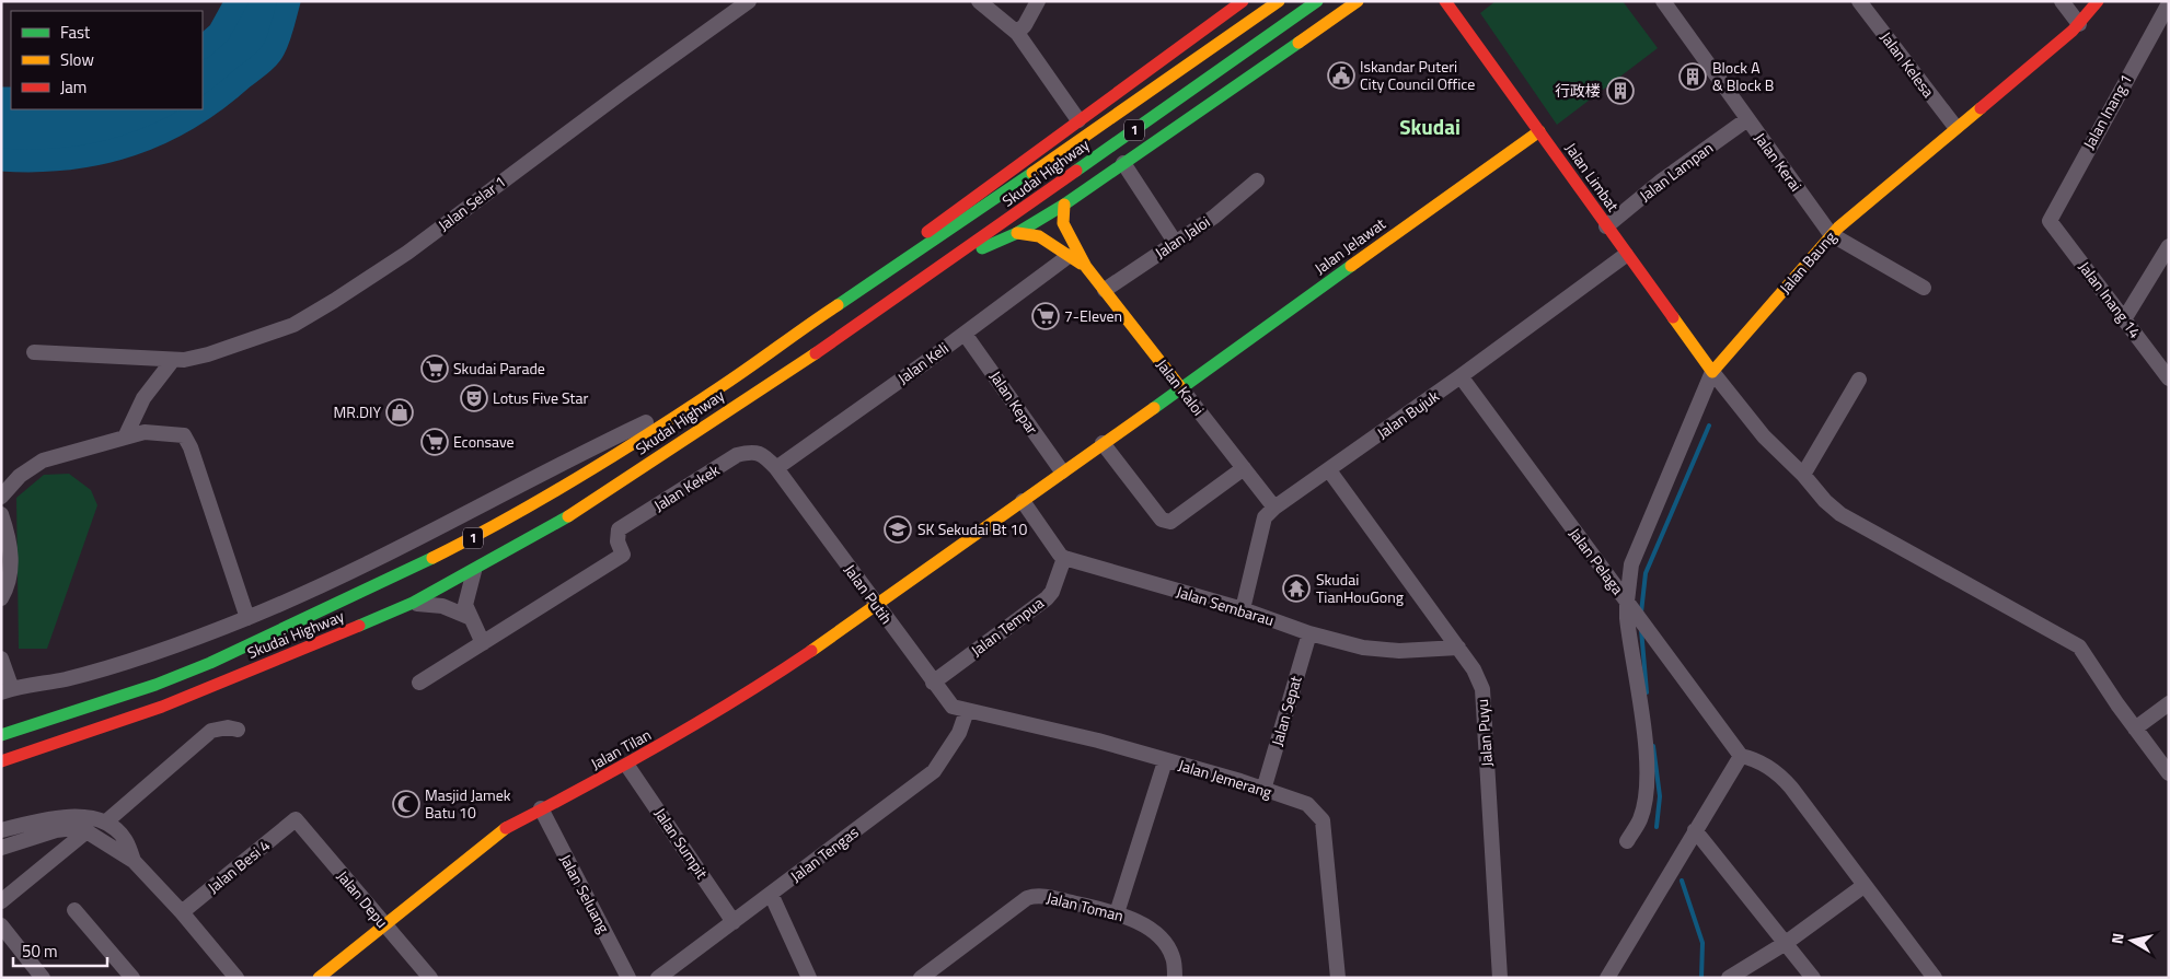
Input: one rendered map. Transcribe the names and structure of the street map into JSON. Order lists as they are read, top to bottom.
{
  "streets": {
    "main road": [
      "1",
      "Skudai Highway",
      "Jalan Limbat",
      "Jalan Jelawat",
      "Jalan Baung",
      "Jalan Kaloi",
      "Jalan Tilan"
    ],
    "street": [
      "Jalan Kelesa",
      "Jalan Inang 1",
      "Jalan Kerai",
      "Jalan Lampan",
      "Jalan Selar 1",
      "Jalan Jaloi",
      "Jalan Inang 14",
      "Jalan Keli",
      "Jalan Kepar",
      "Jalan Bujuk",
      "Jalan Kekek",
      "Jalan Pelaga",
      "Jalan Putih",
      "Jalan Sembarau",
      "Jalan Tempua",
      "Jalan Sepat",
      "Jalan Puyu",
      "Jalan Jemerang",
      "Jalan Sumpit",
      "Jalan Tengas",
      "Jalan Besi 4",
      "Jalan Seluang",
      "Jalan Depu",
      "Jalan Toman"
    ]
  },
  "crossings": [
    ["Jalan Kelesa", "Jalan Baung"],
    ["Jalan Inang 1", "Jalan Inang 14"],
    ["Jalan Kerai", "Jalan Lampan"],
    ["Jalan Kerai", "Jalan Baung"],
    ["Jalan Lampan", "Jalan Limbat"],
    ["Jalan Limbat", "Jalan Jelawat"],
    ["Jalan Limbat", "Jalan Baung"],
    ["Jalan Limbat", "Jalan Bujuk"],
    ["Jalan Jaloi", "Jalan Kaloi"],
    ["Jalan Jelawat", "Jalan Kaloi"],
    ["Jalan Jelawat", "Jalan Kepar"],
    ["Jalan Jelawat", "Jalan Tilan"],
    ["Jalan Baung", "Jalan Pelaga"],
    ["Jalan Keli", "Jalan Kaloi"],
    ["Jalan Keli", "Jalan Kepar"],
    ["Jalan Keli", "Jalan Kekek"],
    ["Jalan Keli", "Jalan Putih"],
    ["Jalan Kaloi", "Jalan Bujuk"],
    ["Jalan Bujuk", "Jalan Pelaga"],
    ["Jalan Bujuk", "Jalan Sembarau"],
    ["Jalan Bujuk", "Jalan Puyu"],
    ["Jalan Kekek", "Jalan Putih"],
    ["Jalan Putih", "Jalan Tempua"],
    ["Jalan Putih", "Jalan Tilan"],
    ["Jalan Putih", "Jalan Jemerang"],
    ["Jalan Putih", "Jalan Tengas"],
    ["Jalan Sembarau", "Jalan Tempua"],
    ["Jalan Sembarau", "Jalan Sepat"],
    ["Jalan Sembarau", "Jalan Puyu"],
    ["Jalan Sepat", "Jalan Jemerang"],
    ["Jalan Tilan", "Jalan Sumpit"],
    ["Jalan Tilan", "Jalan Seluang"],
    ["Jalan Tilan", "Jalan Depu"],
    ["Jalan Jemerang", "Jalan Tengas"],
    ["Jalan Sumpit", "Jalan Tengas"],
    ["Jalan Besi 4", "Jalan Depu"]
  ],
  "districts": ["Skudai"],
  "places": {
    "public building": ["Iskandar Puteri City Council Office"],
    "building": ["Block A & Block B", "行政楼"],
    "supermarket": ["7-Eleven", "Skudai Parade", "Econsave"],
    "theatre": ["Lotus Five Star"],
    "shop": ["MR.DIY"],
    "school or university": ["SK Sekudai Bt 10"],
    "temple": ["Skudai TianHouGong"],
    "mosque": ["Masjid Jamek Batu 10"]
  },
  "legend": ["Fast", "Slow", "Jam"],
  "scale_bar": "50 m",
  "north": "left"
}
